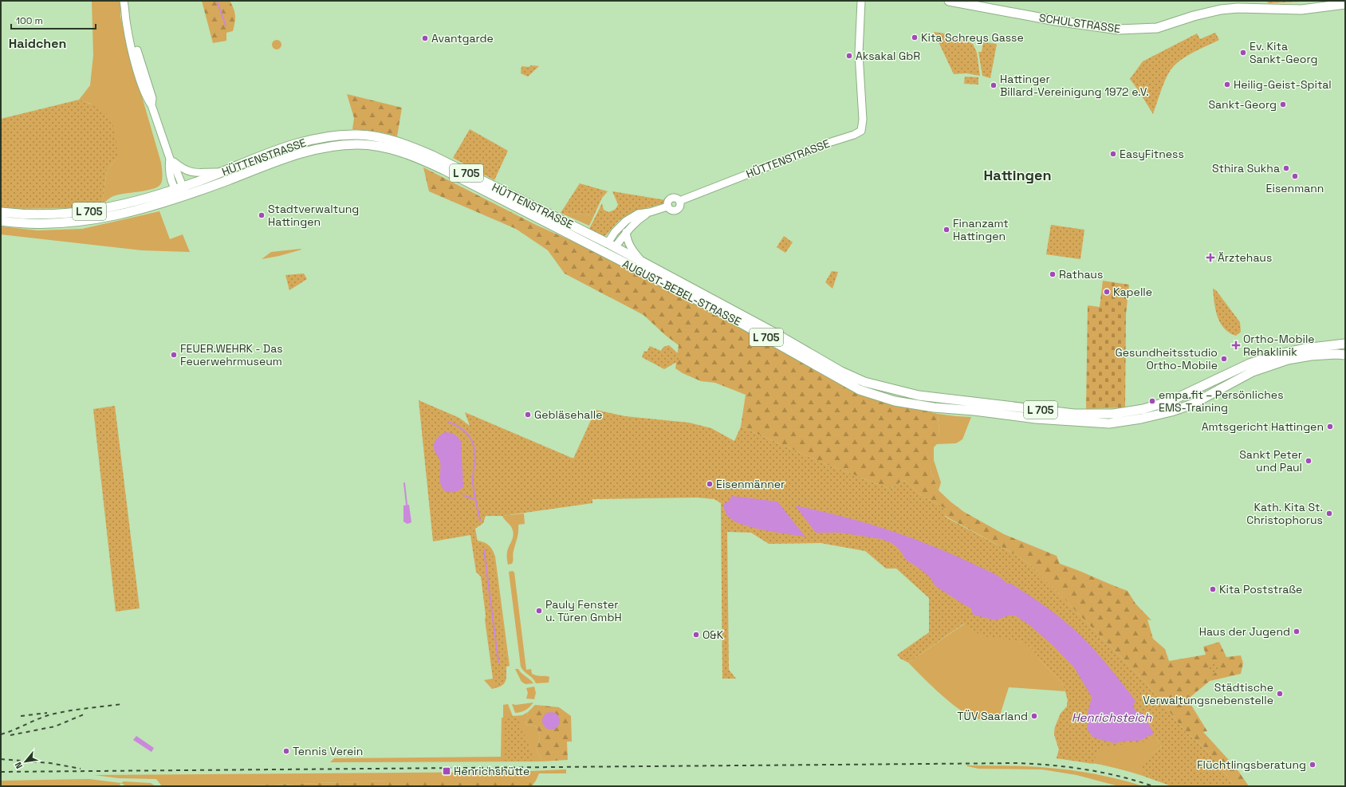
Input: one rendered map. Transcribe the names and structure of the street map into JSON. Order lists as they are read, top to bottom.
{
  "streets": {
    "main road": [
      "SCHULSTRASSE",
      "HÜTTENSTRASSE",
      "L 705",
      "AUGUST-BEBEL-STRASSE"
    ]
  },
  "crossings": [
    ["HÜTTENSTRASSE", "AUGUST-BEBEL-STRASSE"]
  ],
  "districts": ["Haidchen", "Hattingen"],
  "water": ["Henrichsteich"],
  "places": {
    "other": [
      "Kita Schreys Gasse",
      "Avantgarde",
      "Ev. Kita Sankt-Georg",
      "Aksakal GbR",
      "Heilig-Geist-Spital",
      "Hattinger Billard-Vereinigung 1972 e.V.",
      "Sankt-Georg",
      "EasyFitness",
      "Sthira Sukha",
      "Eisenmann",
      "Stadtverwaltung Hattingen",
      "Finanzamt Hattingen",
      "Rathaus",
      "Kapelle",
      "FEUER.WEHRK - Das Feuerwehrmuseum",
      "Gesundheitsstudio Ortho-Mobile",
      "empa.fit – Persönliches EMS-Training",
      "Gebläsehalle",
      "Amtsgericht Hattingen",
      "Sankt Peter und Paul",
      "Eisenmänner",
      "Kath. Kita St. Christophorus",
      "Kita Poststraße",
      "Pauly Fenster u. Türen GmbH",
      "Haus der Jugend",
      "O&K",
      "Städtische Verwaltungsnebenstelle",
      "TÜV Saarland",
      "Tennis Verein",
      "Flüchtlingsberatung"
    ],
    "health": ["Ärztehaus", "Ortho-Mobile Rehaklinik"],
    "transit": ["Henrichshütte"]
  },
  "scale_bar": "100 m",
  "north": "bottom left"
}
